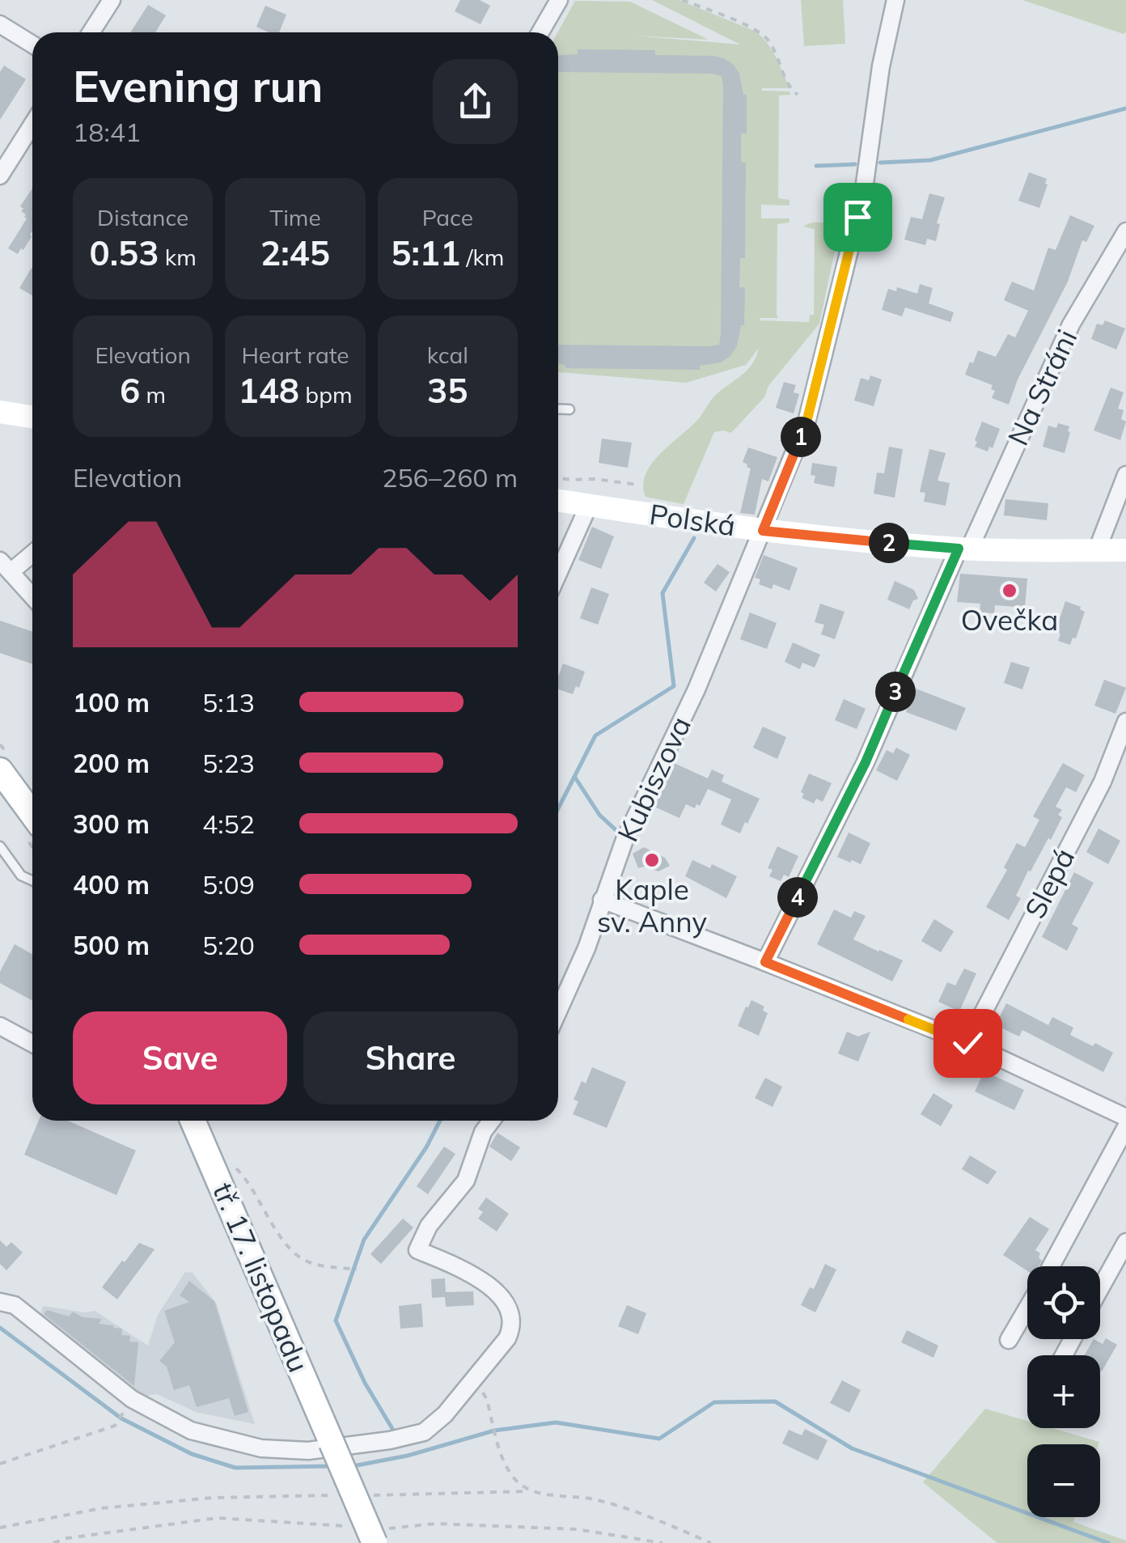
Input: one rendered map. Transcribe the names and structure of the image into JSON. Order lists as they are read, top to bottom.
{
  "streets": {
    "main road": ["tř. 17. listopadu"],
    "street": [
      "Na Stráni",
      "Polská",
      "Kubiszova",
      "Slepá"
    ]
  },
  "crossings": [
    ["Na Stráni", "Polská"],
    ["Polská", "Kubiszova"]
  ],
  "places": ["Ovečka", "Kaple sv. Anny"],
  "page": {
    "heading": ["Evening run", "18:41"],
    "stats": [
      ["Distance", "0.53 km"],
      ["Time", "2:45"],
      ["Pace", "5:11 /km"],
      ["Elevation", "6 m"],
      ["Heart rate", "148 bpm"],
      ["kcal", "35"]
    ],
    "pins": [
      "1",
      "2",
      "3",
      "4"
    ],
    "chart": ["Elevation", "256–260 m"],
    "list": [
      {
        "name": "100 m",
        "note": "5:13"
      },
      {
        "name": "200 m",
        "note": "5:23"
      },
      {
        "name": "300 m",
        "note": "4:52"
      },
      {
        "name": "400 m",
        "note": "5:09"
      },
      {
        "name": "500 m",
        "note": "5:20"
      }
    ],
    "buttons": ["Save", "Share"],
    "map_buttons": ["+", "−"]
  }
}
